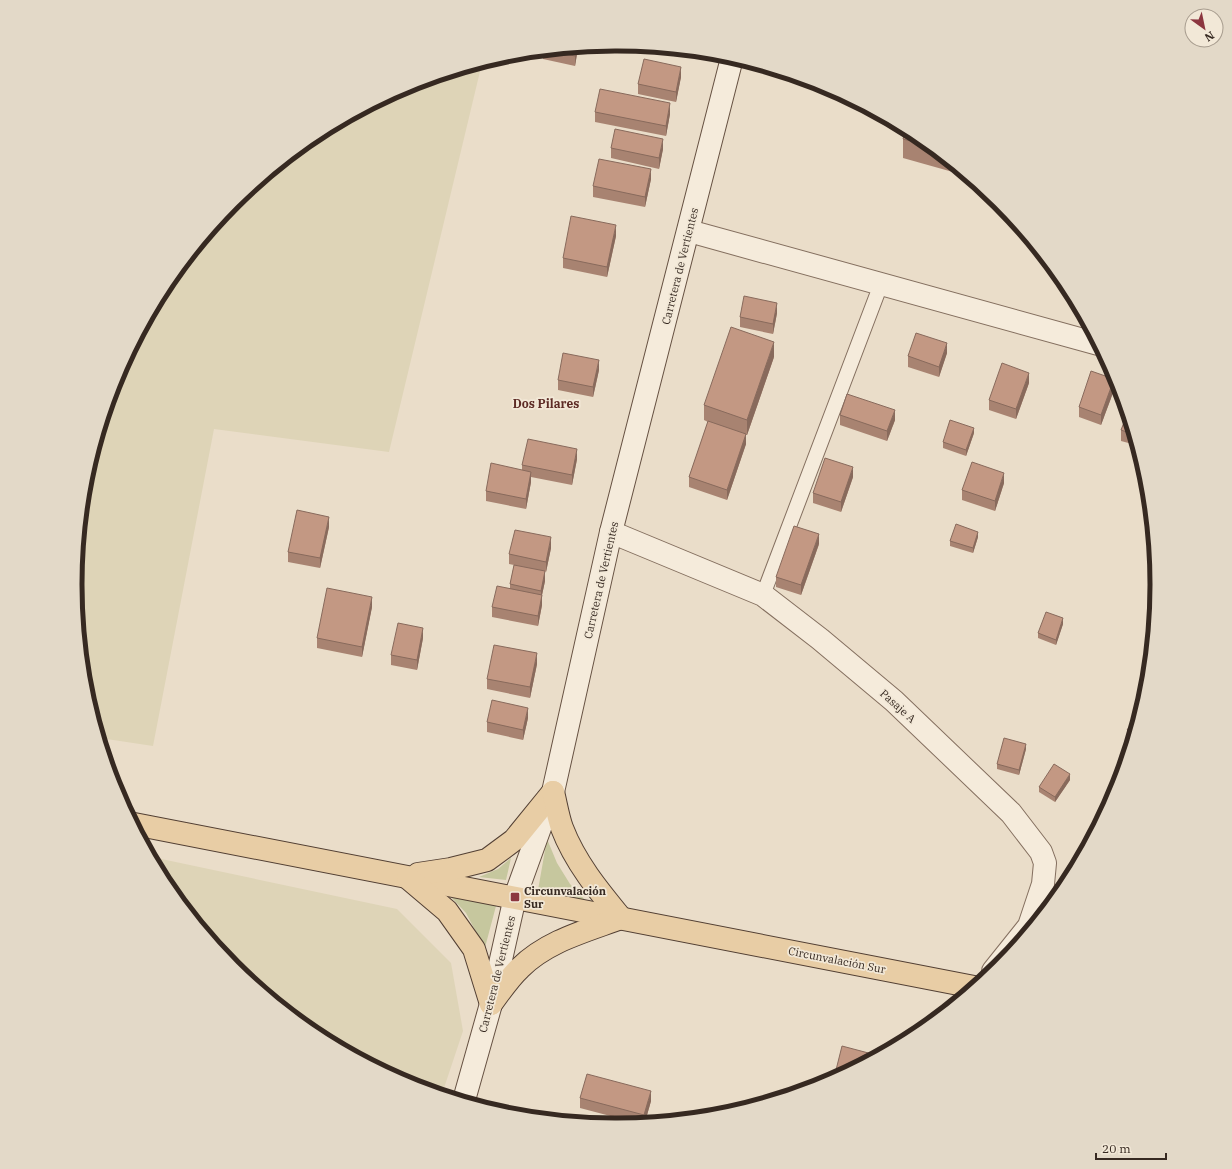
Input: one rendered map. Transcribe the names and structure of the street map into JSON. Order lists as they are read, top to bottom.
{
  "streets": {
    "main road": ["Circunvalación Sur"],
    "street": ["Carretera de Vertientes", "Pasaje A"]
  },
  "crossings": [
    ["Carretera de Vertientes", "Pasaje A"],
    ["Carretera de Vertientes", "Circunvalación Sur"]
  ],
  "districts": ["Dos Pilares"],
  "places": {
    "transit": ["Circunvalación Sur"]
  },
  "scale_bar": "20 m",
  "north": "bottom right"
}
